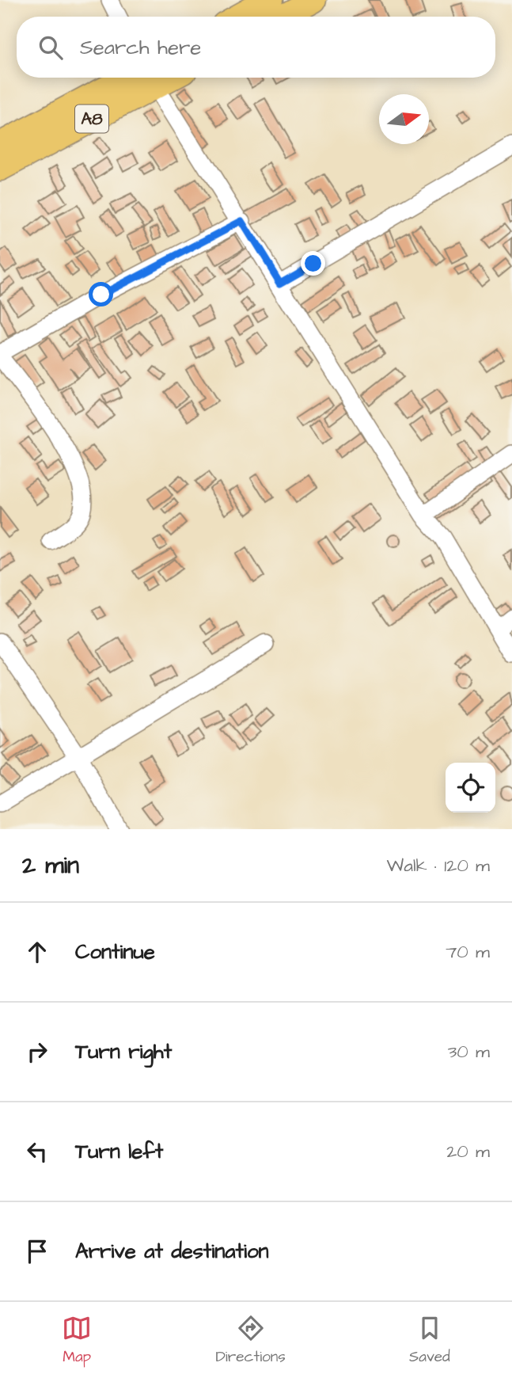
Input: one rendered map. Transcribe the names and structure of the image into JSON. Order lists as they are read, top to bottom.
{
  "streets": {
    "highway": ["A8"]
  },
  "north": "right",
  "page": {
    "search": "Search here",
    "heading": ["2 min", "Walk · 120 m"],
    "list": [
      ["Continue", "70 m"],
      ["Turn right", "30 m"],
      ["Turn left", "20 m"],
      "Arrive at destination"
    ],
    "nav": ["Map", "Directions", "Saved"]
  }
}
